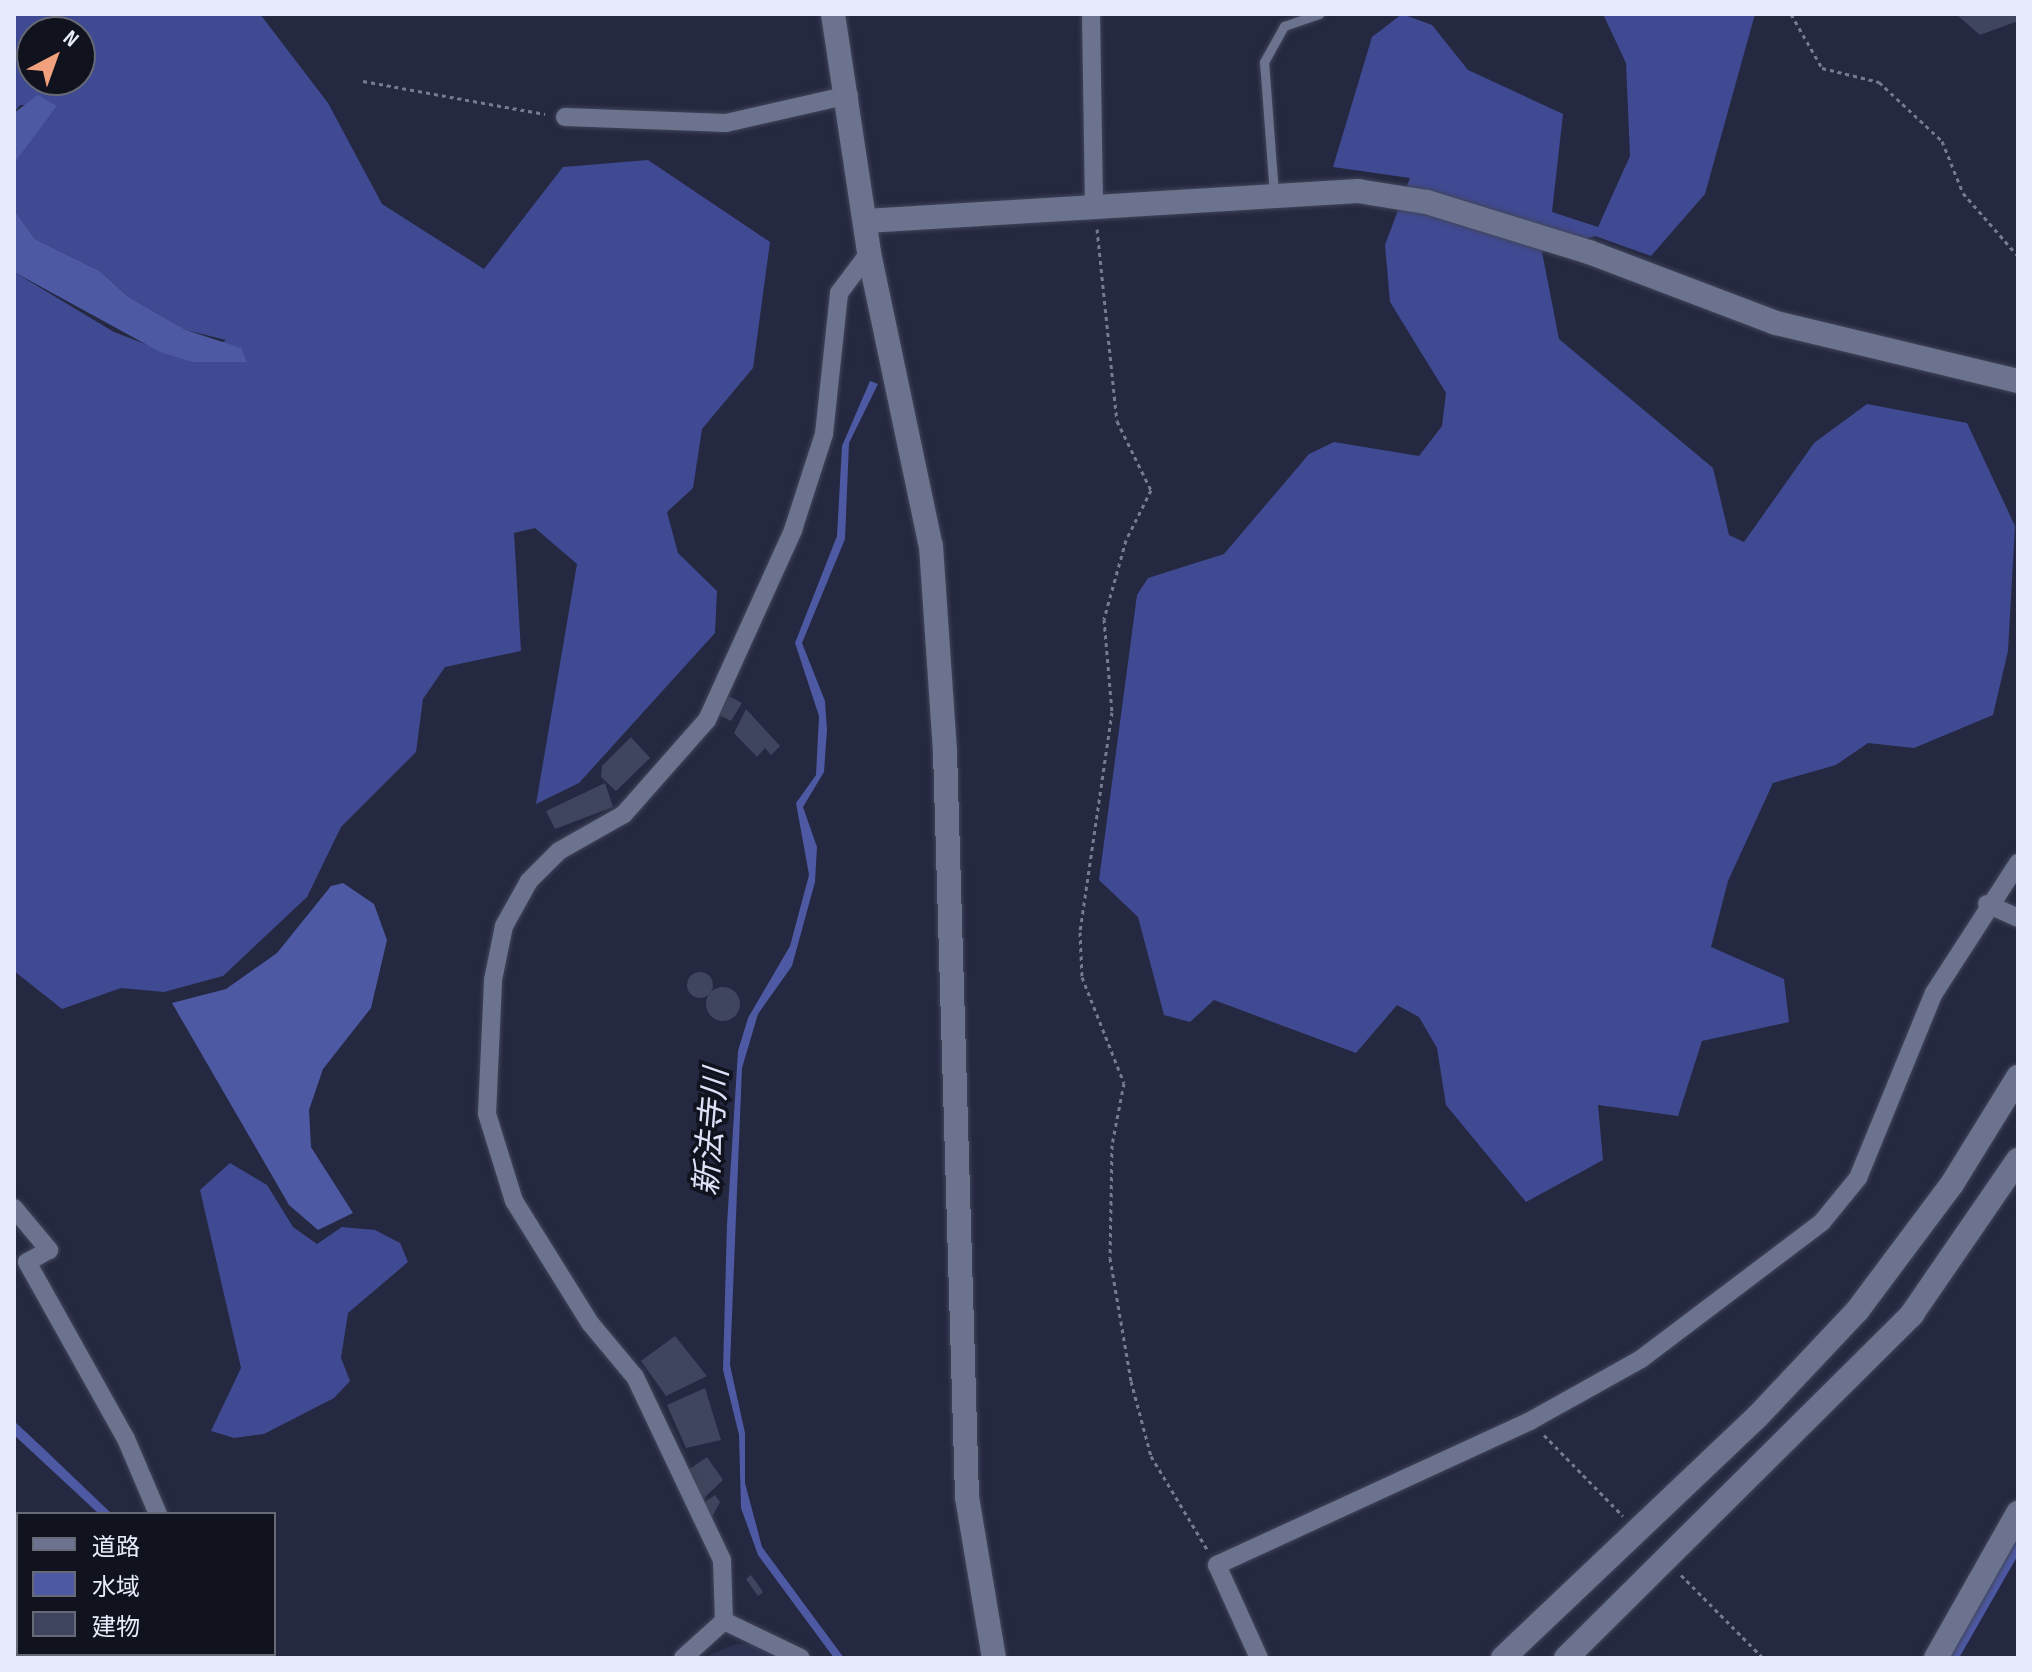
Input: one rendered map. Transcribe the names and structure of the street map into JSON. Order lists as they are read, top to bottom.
{
  "water": ["新法寺川"],
  "legend": ["道路", "水域", "建物"],
  "north": "top right"
}
